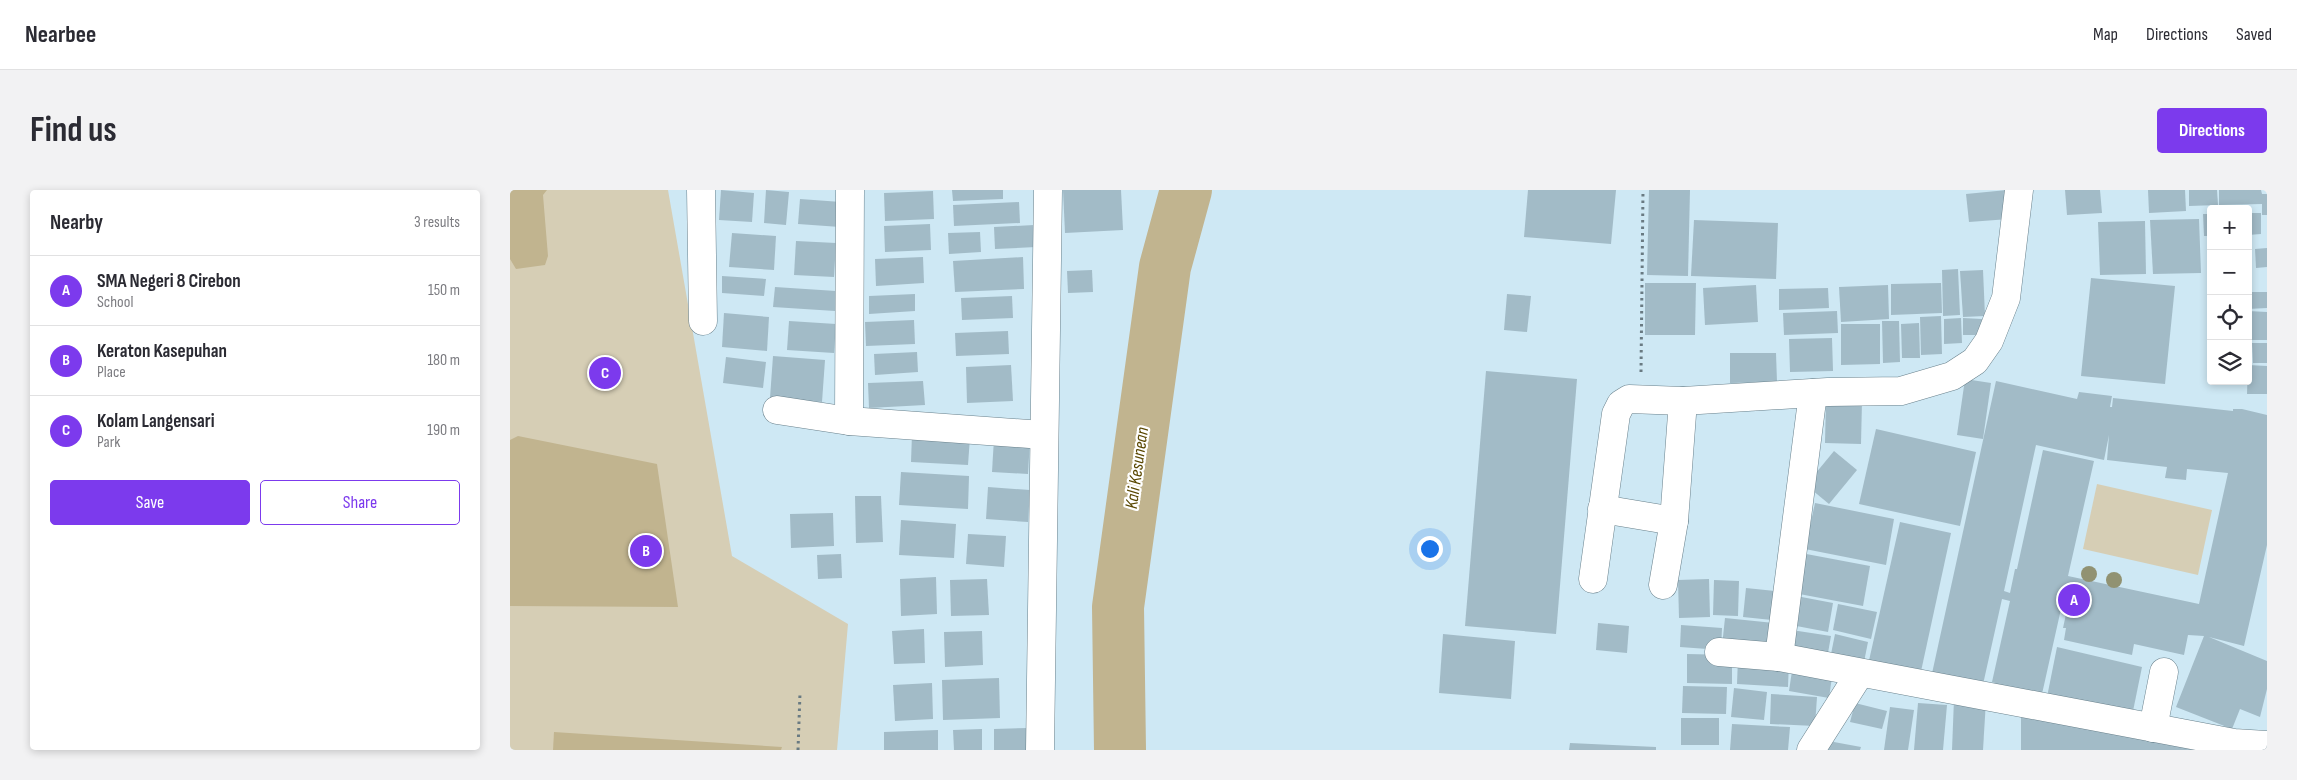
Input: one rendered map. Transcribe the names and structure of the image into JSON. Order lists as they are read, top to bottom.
{
  "water": ["Kali Kesunean"],
  "page": {
    "header": "Nearbee",
    "nav": ["Map", "Directions", "Saved"],
    "buttons": [
      "Directions",
      ["Save", "Share"]
    ],
    "title": "Find us",
    "heading": ["Nearby", "3 results"],
    "map_buttons": ["+", "−"],
    "list": [
      {
        "mark": "A",
        "name": "SMA Negeri 8 Cirebon",
        "note": "School",
        "value": "150 m"
      },
      {
        "mark": "B",
        "name": "Keraton Kasepuhan",
        "note": "Place",
        "value": "180 m"
      },
      {
        "mark": "C",
        "name": "Kolam Langensari",
        "note": "Park",
        "value": "190 m"
      }
    ],
    "pins": ["C", "B", "A"]
  }
}
